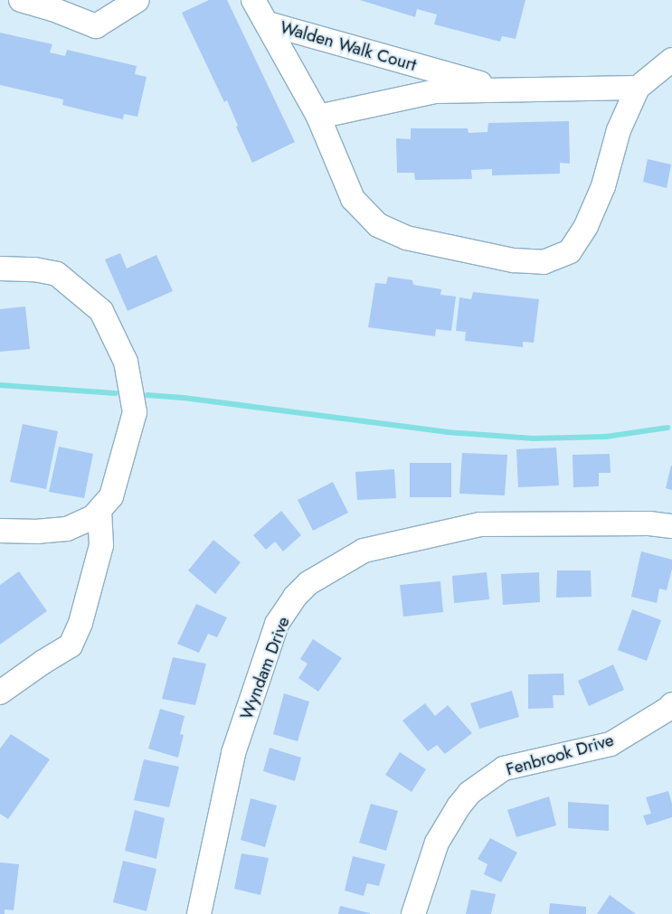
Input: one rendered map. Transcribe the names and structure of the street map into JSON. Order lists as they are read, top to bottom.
{
  "streets": {
    "street": ["Walden Walk Court", "Wyndam Drive", "Fenbrook Drive"]
  }
}
